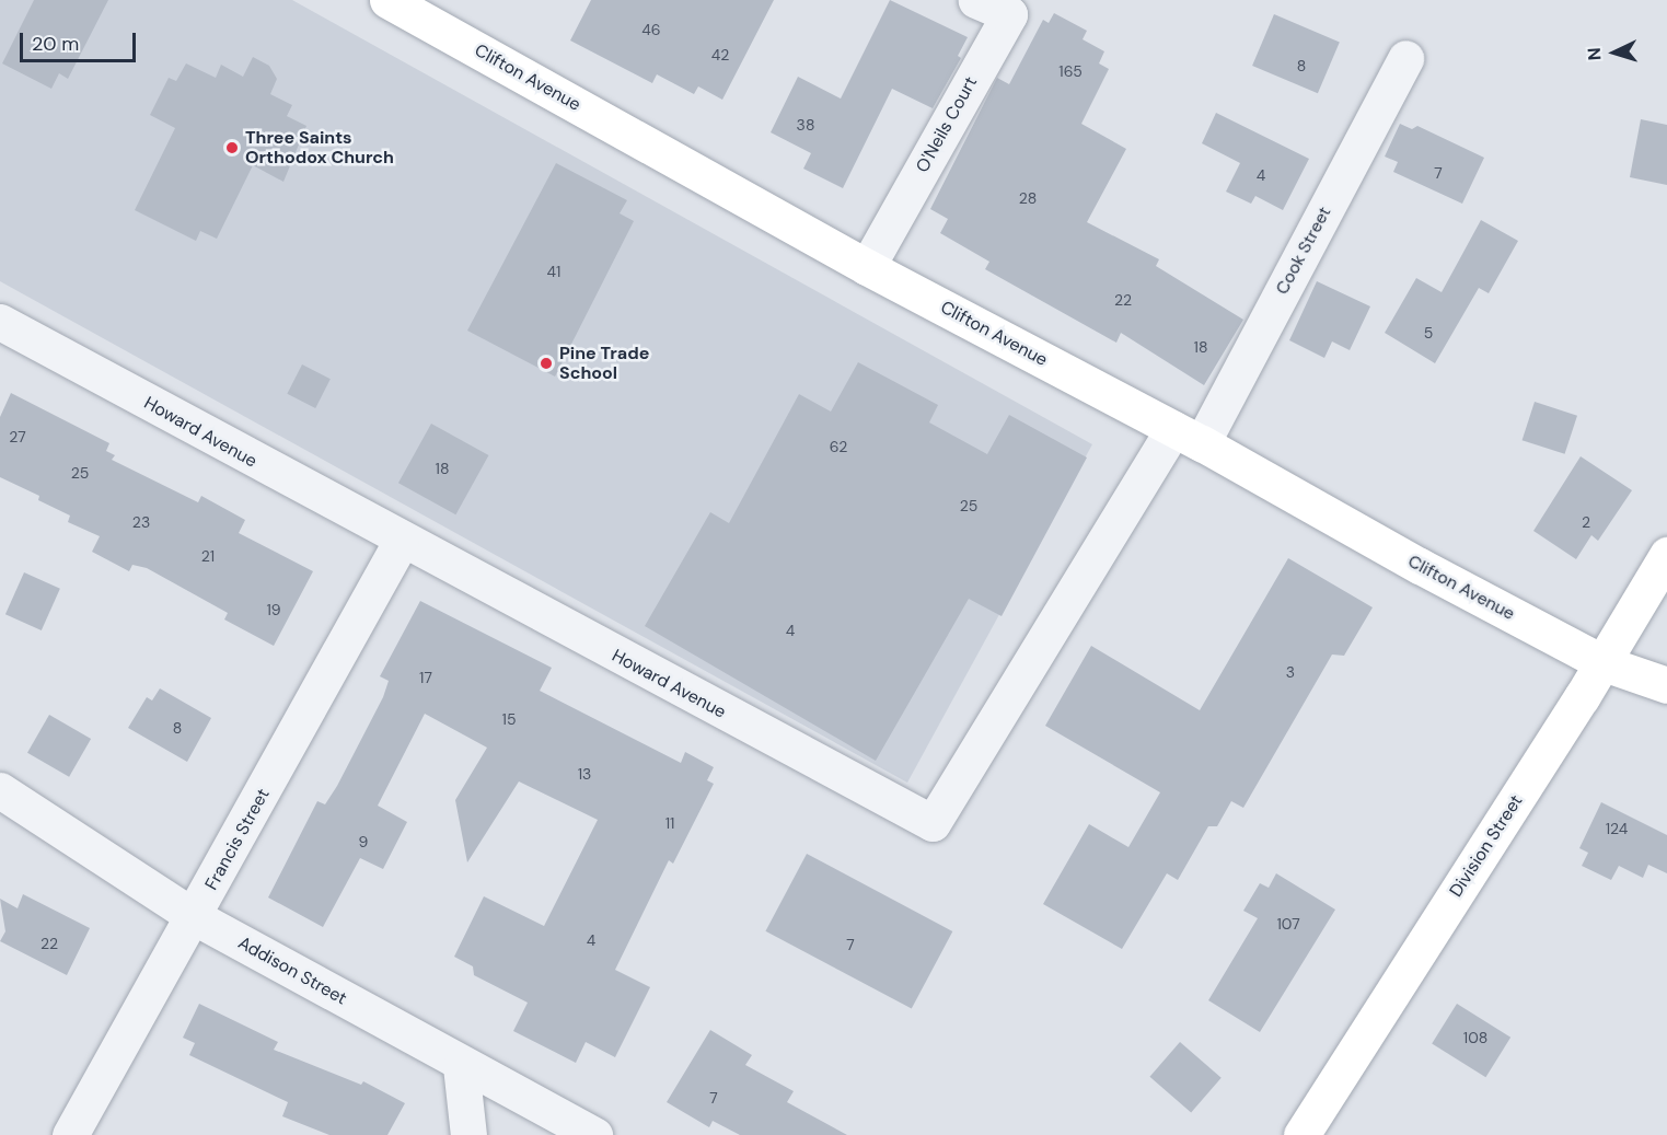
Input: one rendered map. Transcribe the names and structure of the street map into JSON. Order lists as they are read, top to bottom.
{
  "streets": {
    "main road": ["Clifton Avenue", "Division Street"],
    "street": [
      "O'Neils Court",
      "Cook Street",
      "Howard Avenue",
      "Francis Street",
      "Addison Street"
    ]
  },
  "crossings": [
    ["Clifton Avenue", "O'Neils Court"],
    ["Clifton Avenue", "Cook Street"],
    ["Clifton Avenue", "Howard Avenue"],
    ["Clifton Avenue", "Division Street"],
    ["Cook Street", "Howard Avenue"],
    ["Howard Avenue", "Francis Street"],
    ["Francis Street", "Addison Street"]
  ],
  "places": ["Three Saints Orthodox Church", "Pine Trade School"],
  "house_numbers": [
    "46",
    "42",
    "8",
    "165",
    "38",
    "7",
    "4",
    "28",
    "41",
    "22",
    "5",
    "18",
    "27",
    "62",
    "18",
    "25",
    "25",
    "23",
    "2",
    "21",
    "19",
    "4",
    "3",
    "17",
    "15",
    "8",
    "13",
    "11",
    "124",
    "9",
    "107",
    "4",
    "22",
    "7",
    "108",
    "7"
  ],
  "scale_bar": "20 m",
  "north": "left"
}
